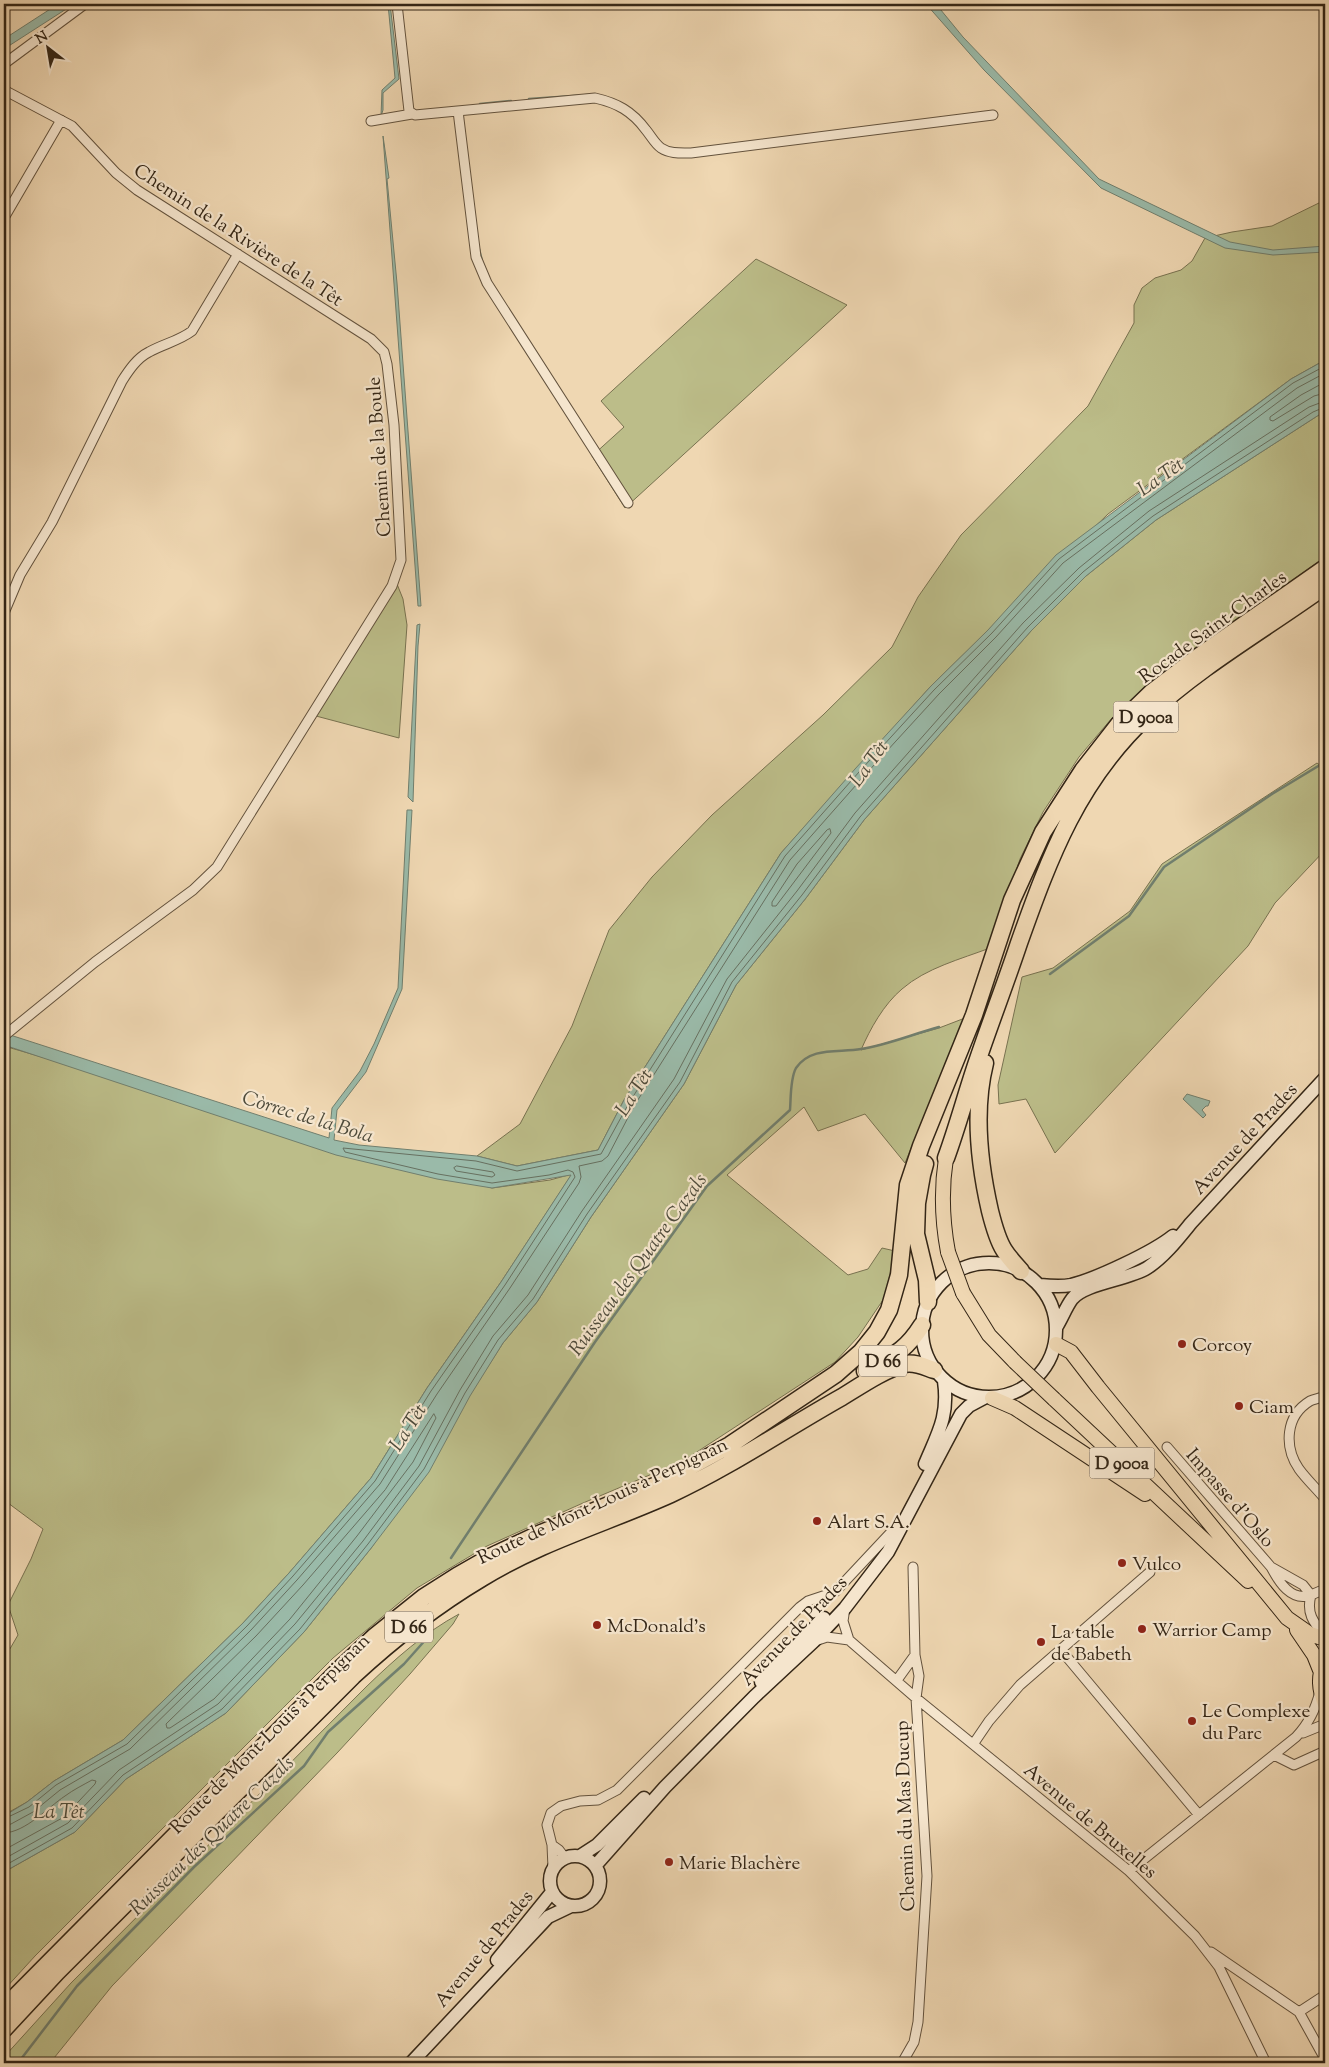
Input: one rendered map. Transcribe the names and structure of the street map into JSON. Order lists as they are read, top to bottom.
{
  "streets": {
    "highway": [
      "Rocade Saint-Charles",
      "D 900a",
      "D 66",
      "Route de Mont-Louis à Perpignan"
    ],
    "main road": ["Avenue de Prades"],
    "street": [
      "Chemin de la Rivière de la Têt",
      "Chemin de la Boule",
      "Impasse d'Oslo",
      "Chemin du Mas Ducup",
      "Avenue de Bruxelles"
    ]
  },
  "crossings": [
    ["Chemin de la Rivière de la Têt", "Chemin de la Boule"],
    ["Rocade Saint-Charles", "D 900a"],
    ["Avenue de Prades", "D 66"],
    ["D 66", "Route de Mont-Louis à Perpignan"],
    ["Chemin du Mas Ducup", "Avenue de Bruxelles"]
  ],
  "water": ["La Têt", "Còrrec de la Bola", "Ruisseau des Quatre Cazals"],
  "places": [
    "Corcoy",
    "Ciam",
    "Alart S.A.",
    "Vulco",
    "McDonald's",
    "Warrior Camp",
    "La table de Babeth",
    "Le Complexe du Parc",
    "Marie Blachère"
  ],
  "north": "top left"
}
